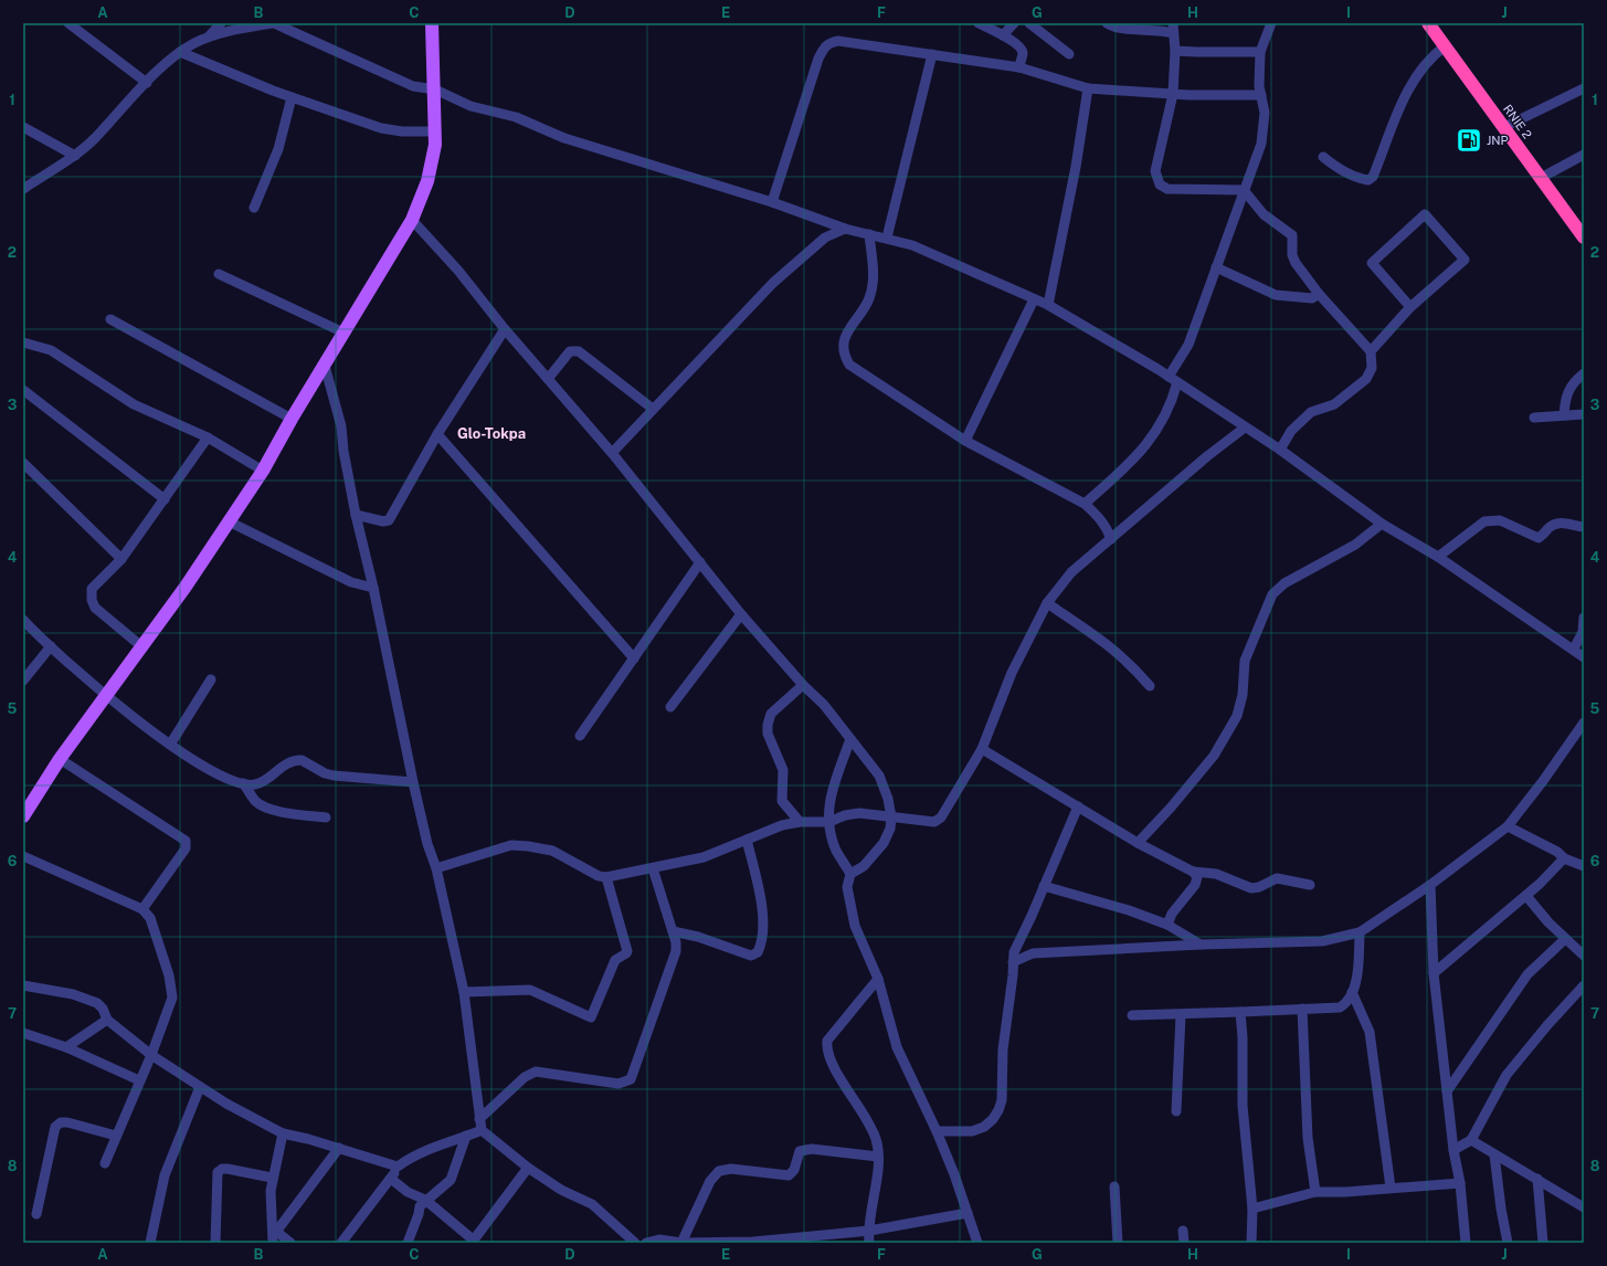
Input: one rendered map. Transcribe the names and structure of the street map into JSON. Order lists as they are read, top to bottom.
{
  "streets": {
    "highway": ["RNIE 2"]
  },
  "districts": ["Glo-Tokpa"],
  "places": {
    "fuel station": ["JNP"]
  },
  "grid": {
    "columns": [
      "A",
      "B",
      "C",
      "D",
      "E",
      "F",
      "G",
      "H",
      "I",
      "J"
    ],
    "rows": [
      "1",
      "2",
      "3",
      "4",
      "5",
      "6",
      "7",
      "8"
    ]
  }
}
